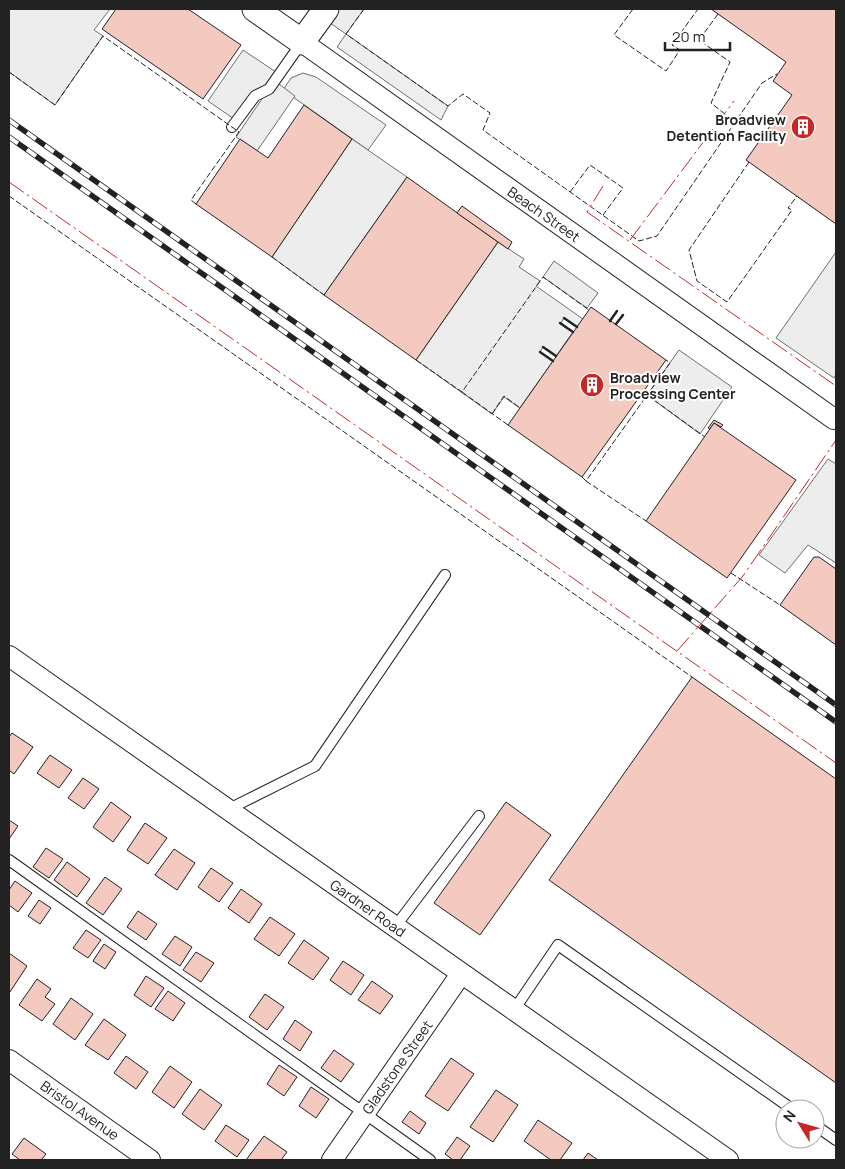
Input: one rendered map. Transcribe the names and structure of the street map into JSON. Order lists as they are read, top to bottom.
{
  "streets": {
    "street": [
      "Beach Street",
      "Gardner Road",
      "Gladstone Street",
      "Bristol Avenue"
    ]
  },
  "crossings": [
    ["Gardner Road", "Gladstone Street"]
  ],
  "places": {
    "building": ["Broadview Detention Facility", "Broadview Processing Center"]
  },
  "scale_bar": "20 m",
  "north": "top left"
}
